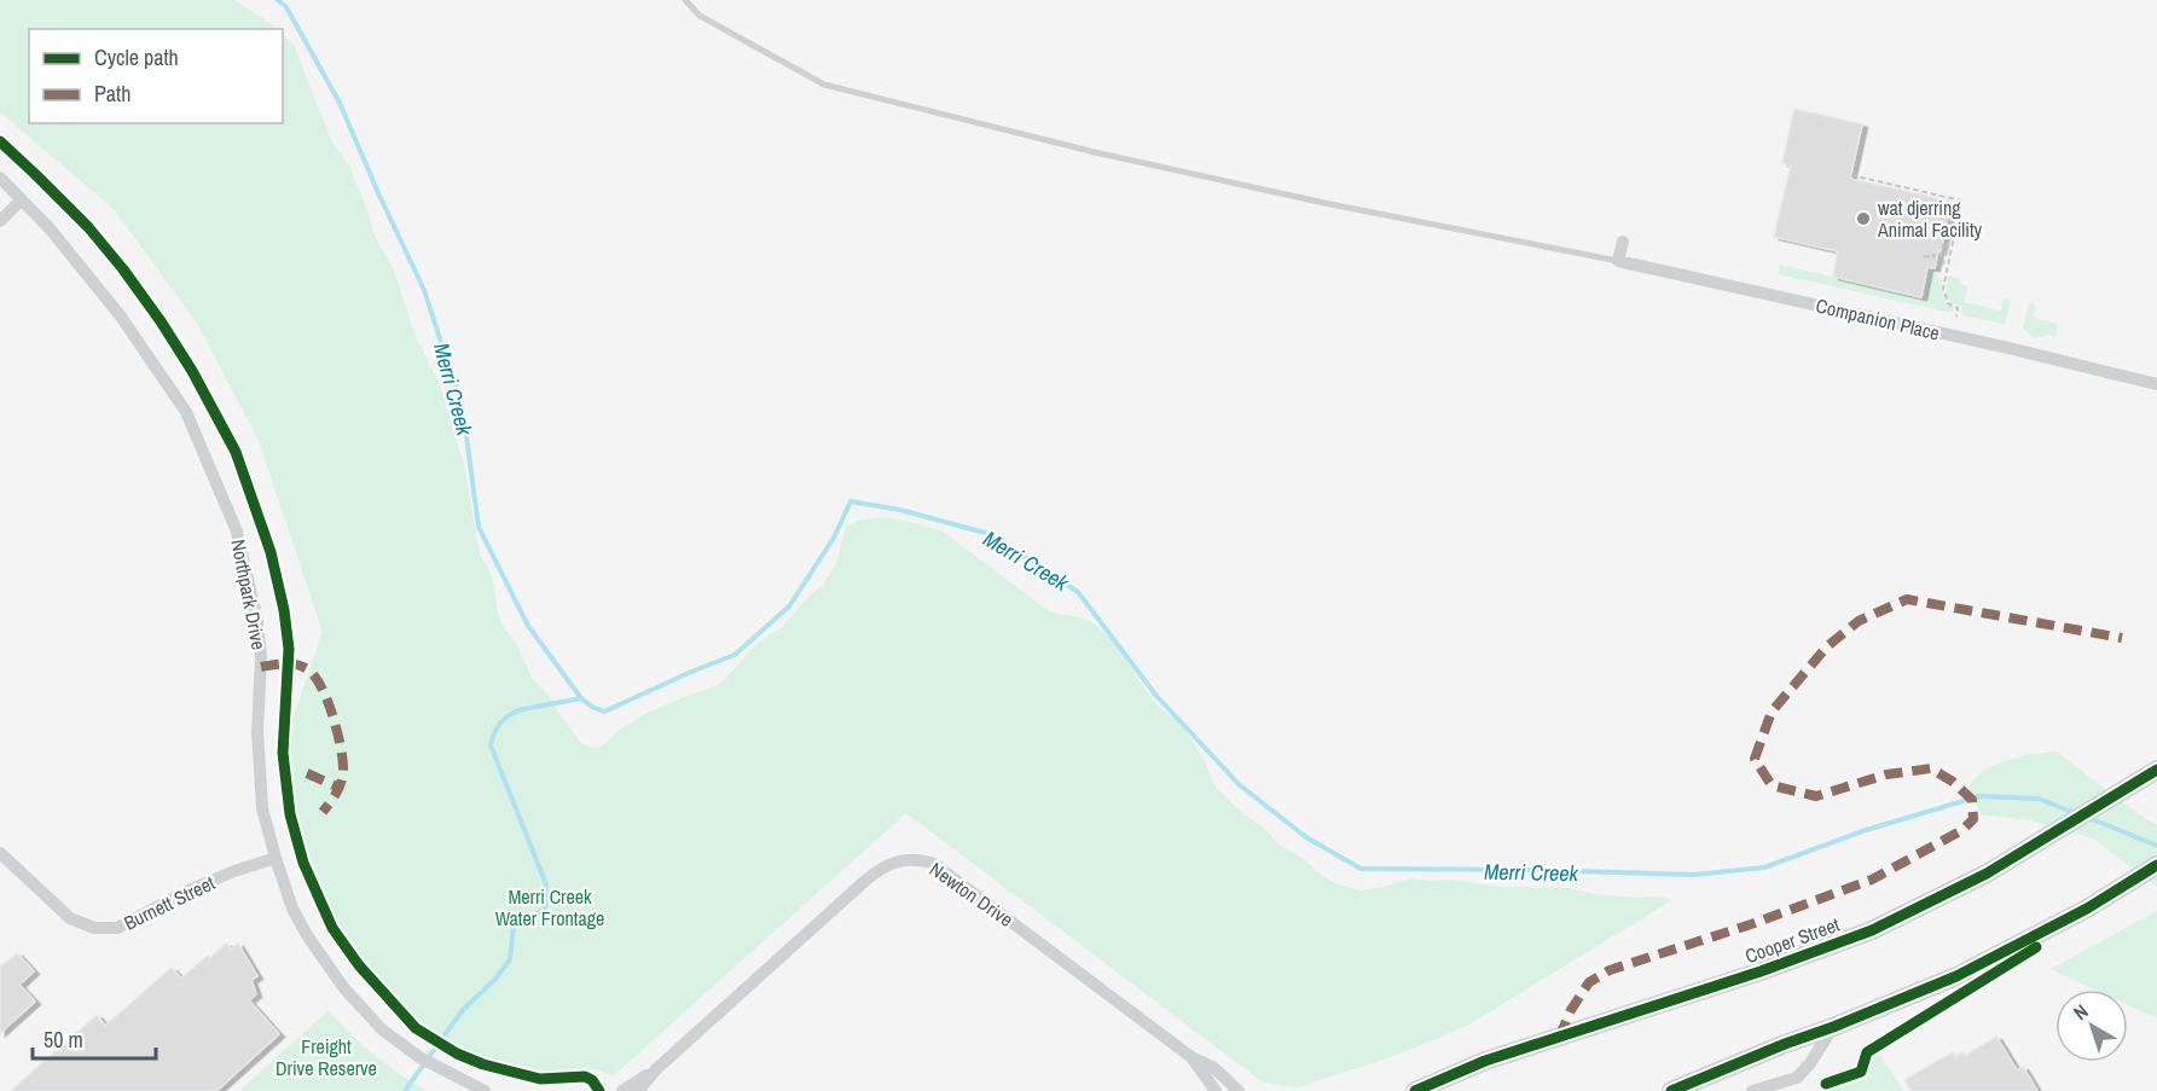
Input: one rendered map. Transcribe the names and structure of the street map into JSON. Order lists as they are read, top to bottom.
{
  "streets": {
    "main road": ["Cooper Street"],
    "street": [
      "Companion Place",
      "Northpark Drive",
      "Newton Drive",
      "Burnett Street"
    ]
  },
  "crossings": [
    ["Northpark Drive", "Burnett Street"]
  ],
  "water": ["Merri Creek"],
  "parks": ["Merri Creek Water Frontage", "Freight Drive Reserve"],
  "places": ["wat djerring Animal Facility"],
  "legend": ["Cycle path", "Path"],
  "scale_bar": "50 m",
  "north": "top left"
}
